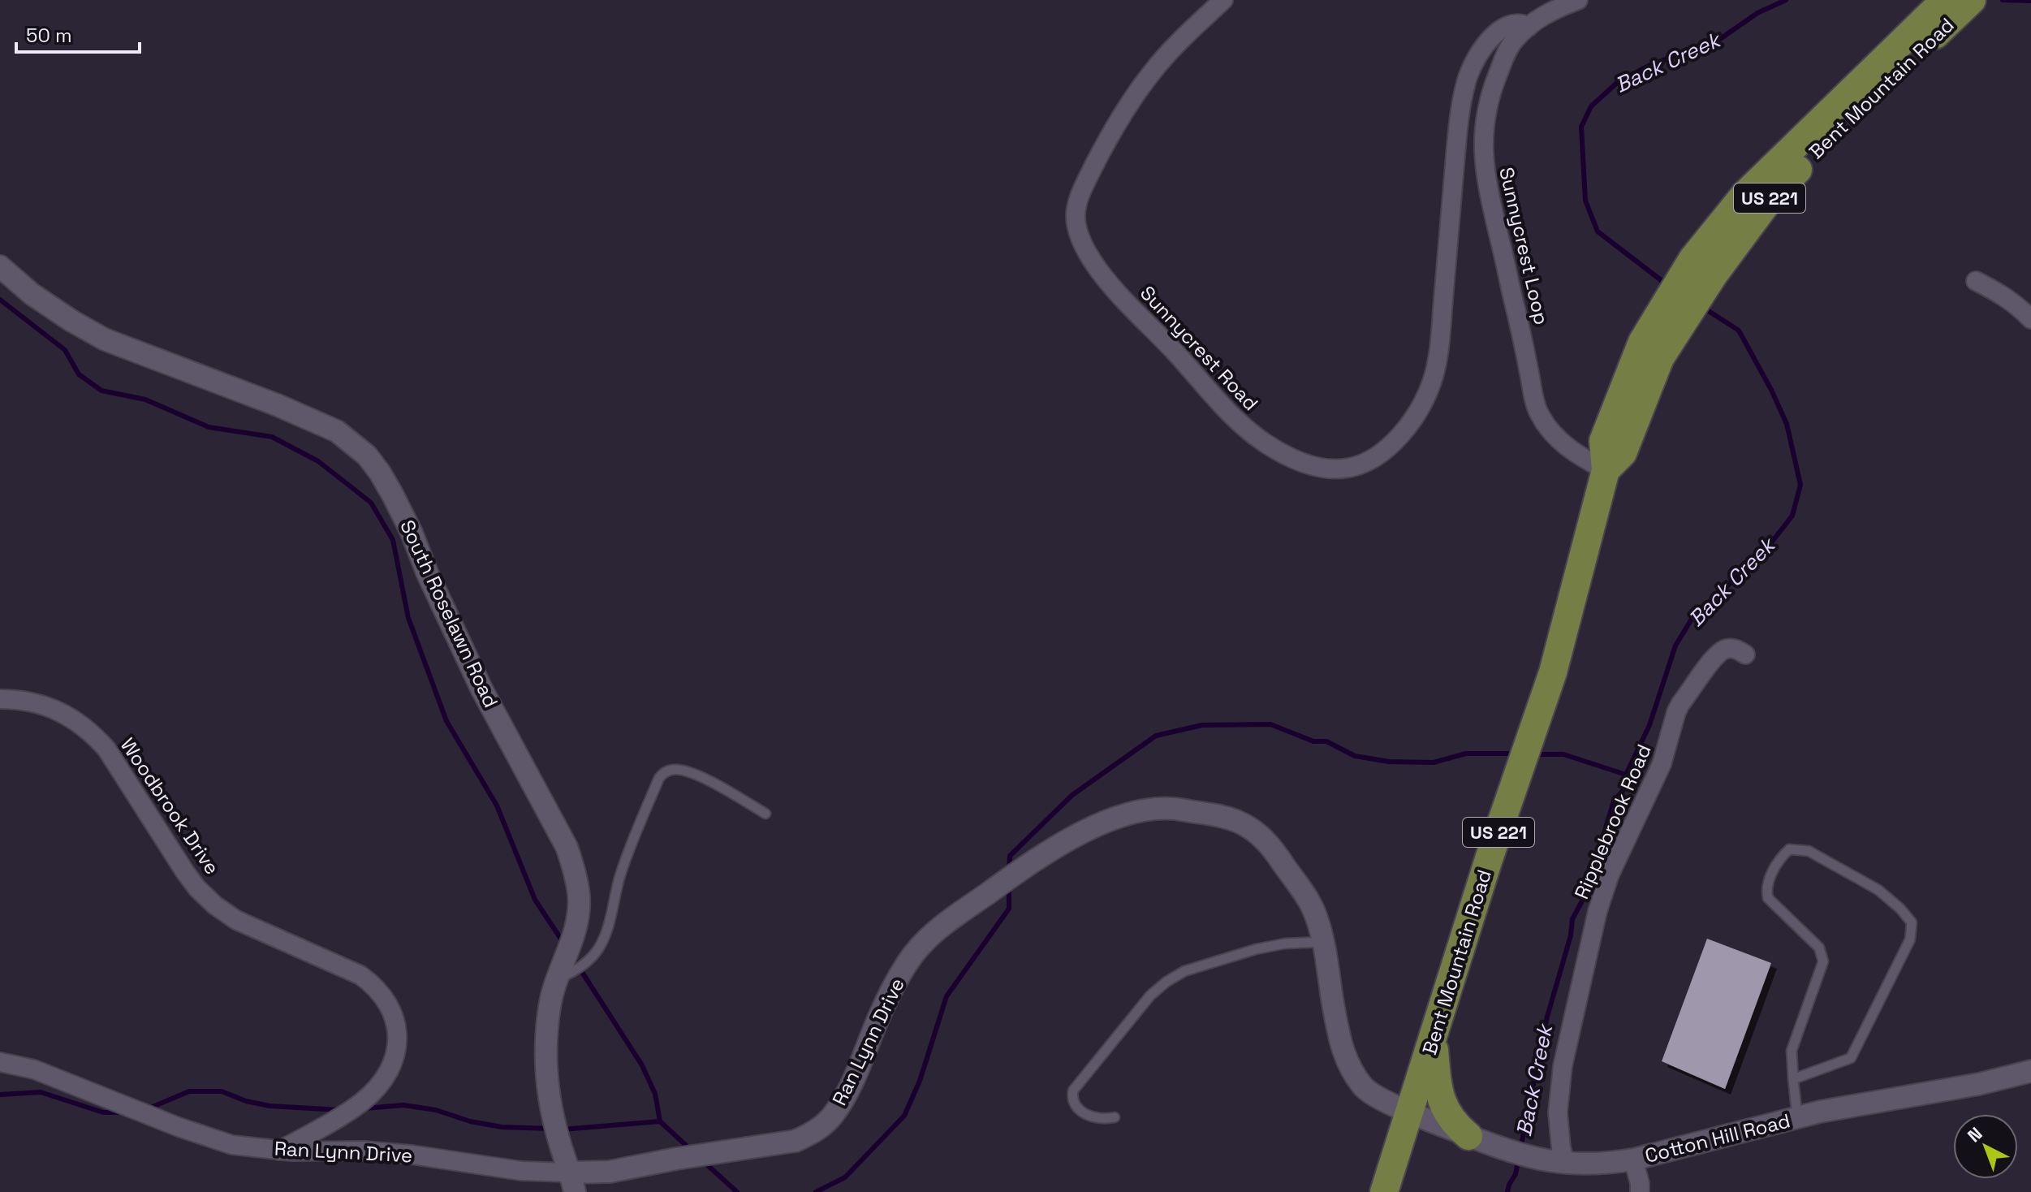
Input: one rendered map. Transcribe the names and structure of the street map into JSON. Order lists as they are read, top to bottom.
{
  "streets": {
    "main road": ["Bent Mountain Road", "US 221"],
    "street": [
      "Sunnycrest Loop",
      "Sunnycrest Road",
      "South Roselawn Road",
      "Woodbrook Drive",
      "Ripplebrook Road",
      "Ran Lynn Drive",
      "Cotton Hill Road"
    ]
  },
  "crossings": [
    ["Bent Mountain Road", "Sunnycrest Loop"],
    ["Bent Mountain Road", "Ran Lynn Drive"],
    ["Bent Mountain Road", "Cotton Hill Road"],
    ["Sunnycrest Loop", "Sunnycrest Road"],
    ["South Roselawn Road", "Ran Lynn Drive"],
    ["Woodbrook Drive", "Ran Lynn Drive"],
    ["Ripplebrook Road", "Cotton Hill Road"],
    ["Ran Lynn Drive", "Cotton Hill Road"]
  ],
  "water": ["Back Creek"],
  "scale_bar": "50 m",
  "north": "top left"
}
